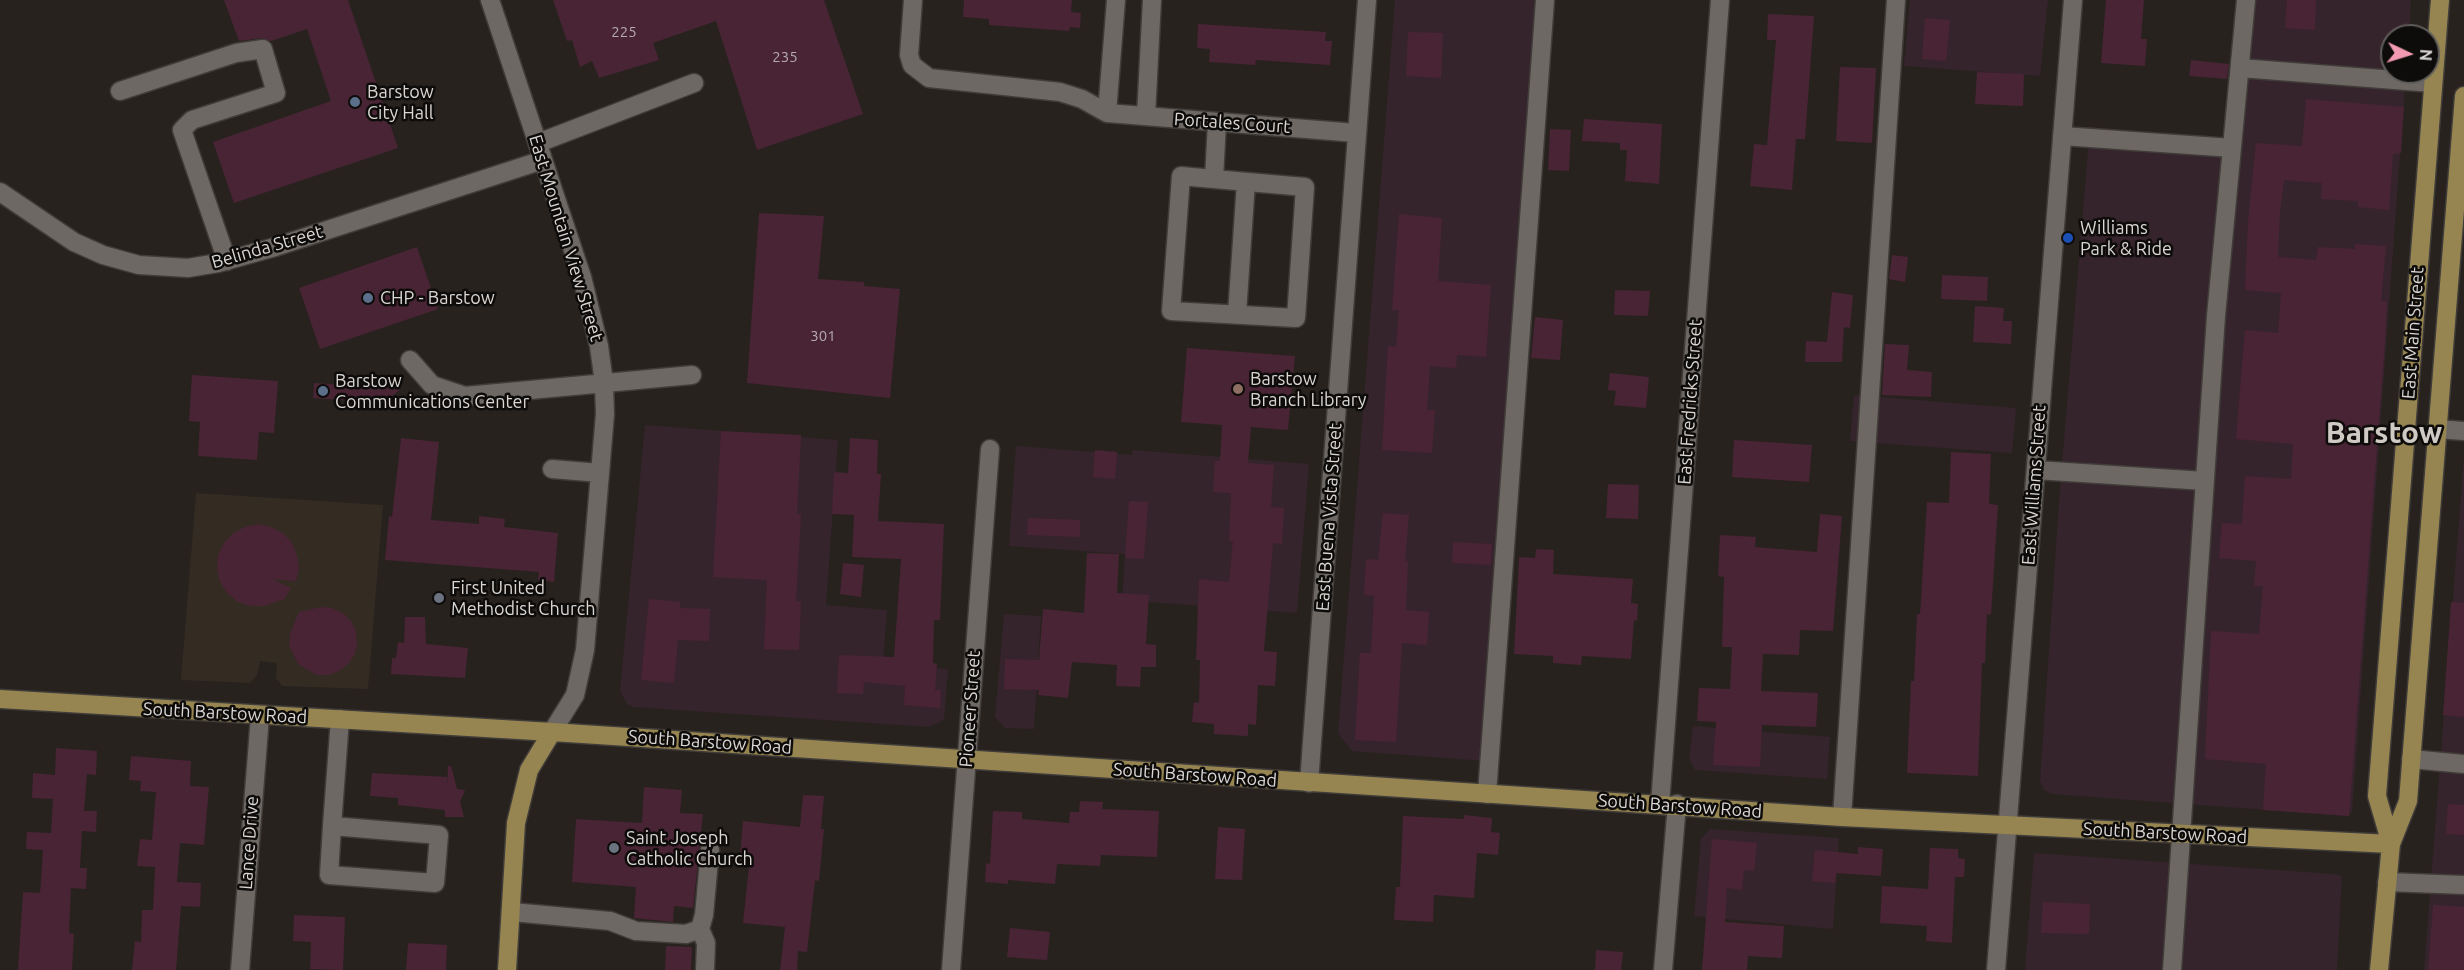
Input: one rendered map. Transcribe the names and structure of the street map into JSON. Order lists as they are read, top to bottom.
{
  "streets": {
    "main road": ["East Mountain View Street", "East Main Street", "South Barstow Road"],
    "street": [
      "Portales Court",
      "Belinda Street",
      "East Fredricks Street",
      "East Williams Street",
      "East Buena Vista Street",
      "Pioneer Street",
      "Lance Drive"
    ]
  },
  "crossings": [
    ["Portales Court", "East Buena Vista Street"],
    ["East Mountain View Street", "Belinda Street"],
    ["East Mountain View Street", "South Barstow Road"],
    ["East Main Street", "South Barstow Road"],
    ["East Fredricks Street", "South Barstow Road"],
    ["East Williams Street", "South Barstow Road"],
    ["East Buena Vista Street", "South Barstow Road"],
    ["Pioneer Street", "South Barstow Road"],
    ["South Barstow Road", "Lance Drive"]
  ],
  "districts": ["Barstow"],
  "places": [
    "Barstow City Hall",
    "Williams Park & Ride",
    "CHP - Barstow",
    "Barstow Branch Library",
    "Barstow Communications Center",
    "First United Methodist Church",
    "Saint Joseph Catholic Church"
  ],
  "house_numbers": ["225", "235", "301"],
  "north": "right"
}
